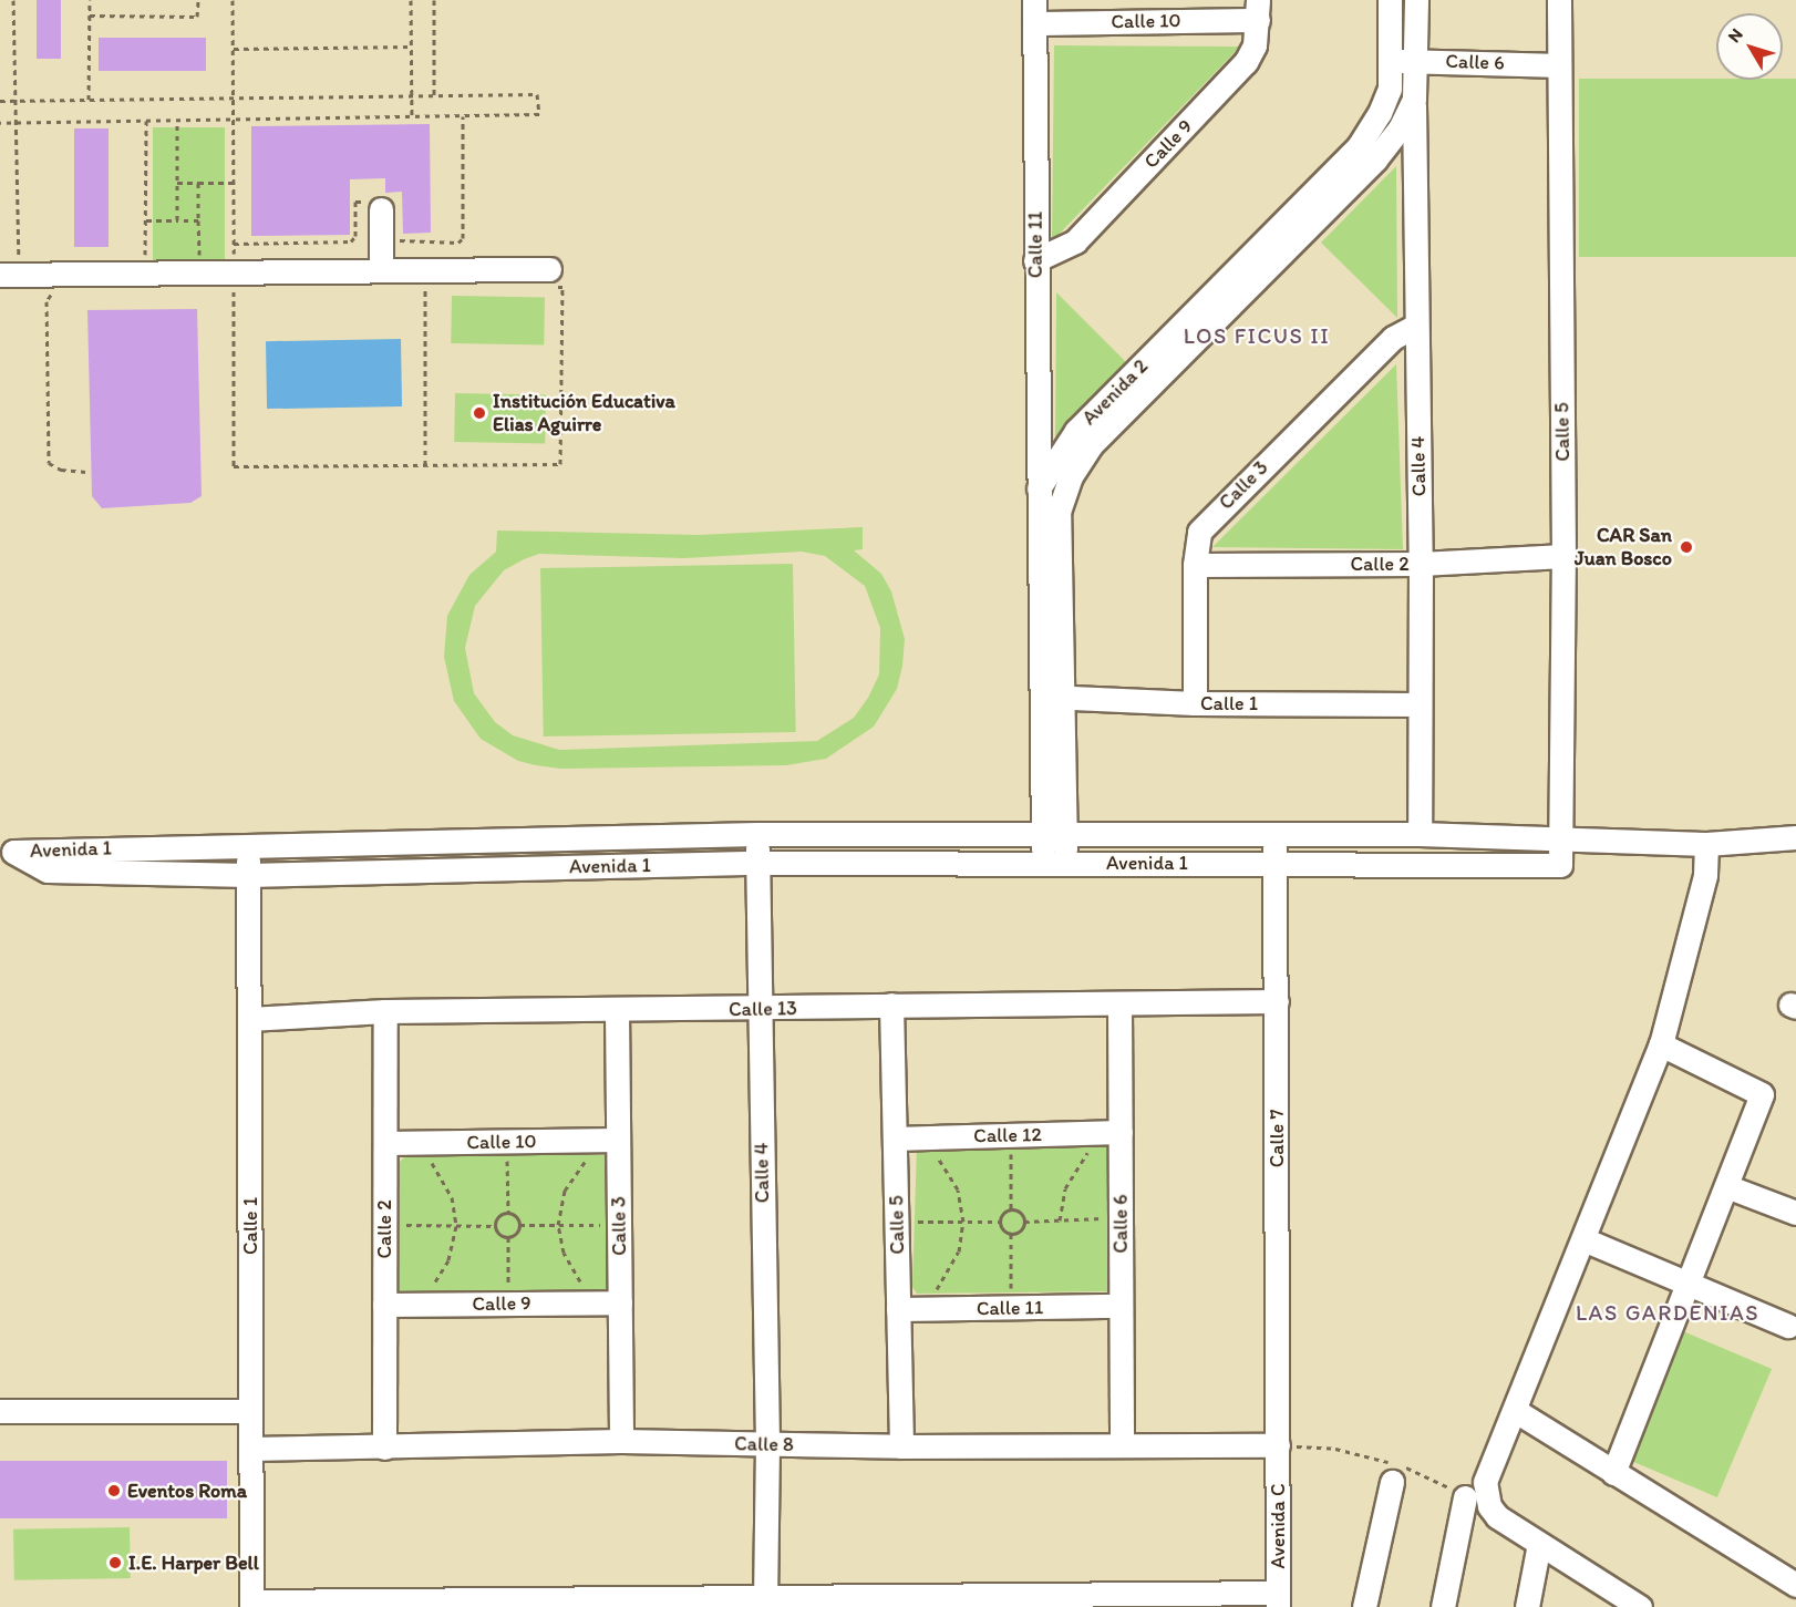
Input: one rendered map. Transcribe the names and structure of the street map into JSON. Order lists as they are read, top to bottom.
{
  "streets": {
    "street": [
      "Calle 10",
      "Calle 6",
      "Calle 9",
      "Calle 11",
      "Avenida 2",
      "Calle 5",
      "Calle 4",
      "Calle 3",
      "Calle 2",
      "Calle 1",
      "Avenida 1",
      "Calle 13",
      "Calle 12",
      "Calle 7",
      "Calle 8",
      "Avenida C"
    ]
  },
  "crossings": [
    ["Calle 10", "Calle 9"],
    ["Calle 10", "Calle 11"],
    ["Calle 10", "Calle 3"],
    ["Calle 10", "Calle 2"],
    ["Calle 6", "Calle 11"],
    ["Calle 6", "Avenida 2"],
    ["Calle 6", "Calle 5"],
    ["Calle 6", "Calle 13"],
    ["Calle 6", "Calle 12"],
    ["Calle 6", "Calle 8"],
    ["Calle 9", "Calle 11"],
    ["Calle 9", "Calle 3"],
    ["Calle 9", "Calle 2"],
    ["Calle 11", "Avenida 2"],
    ["Calle 11", "Calle 5"],
    ["Avenida 2", "Calle 4"],
    ["Avenida 2", "Calle 1"],
    ["Avenida 2", "Avenida 1"],
    ["Calle 5", "Calle 2"],
    ["Calle 5", "Avenida 1"],
    ["Calle 5", "Calle 13"],
    ["Calle 5", "Calle 12"],
    ["Calle 5", "Calle 8"],
    ["Calle 4", "Calle 3"],
    ["Calle 4", "Calle 2"],
    ["Calle 4", "Calle 1"],
    ["Calle 4", "Avenida 1"],
    ["Calle 4", "Calle 13"],
    ["Calle 4", "Calle 8"],
    ["Calle 3", "Calle 2"],
    ["Calle 3", "Calle 1"],
    ["Calle 3", "Calle 13"],
    ["Calle 3", "Calle 8"],
    ["Calle 2", "Calle 13"],
    ["Calle 2", "Calle 8"],
    ["Calle 1", "Avenida 1"],
    ["Calle 1", "Calle 13"],
    ["Calle 1", "Calle 8"],
    ["Avenida 1", "Calle 7"],
    ["Calle 13", "Calle 7"],
    ["Calle 7", "Calle 8"],
    ["Calle 7", "Avenida C"],
    ["Calle 8", "Avenida C"]
  ],
  "districts": ["LOS FICUS II", "LAS GARDENIAS"],
  "places": [
    "Institución Educativa Elias Aguirre",
    "CAR San Juan Bosco",
    "Eventos Roma",
    "I.E. Harper Bell"
  ],
  "north": "top left"
}
